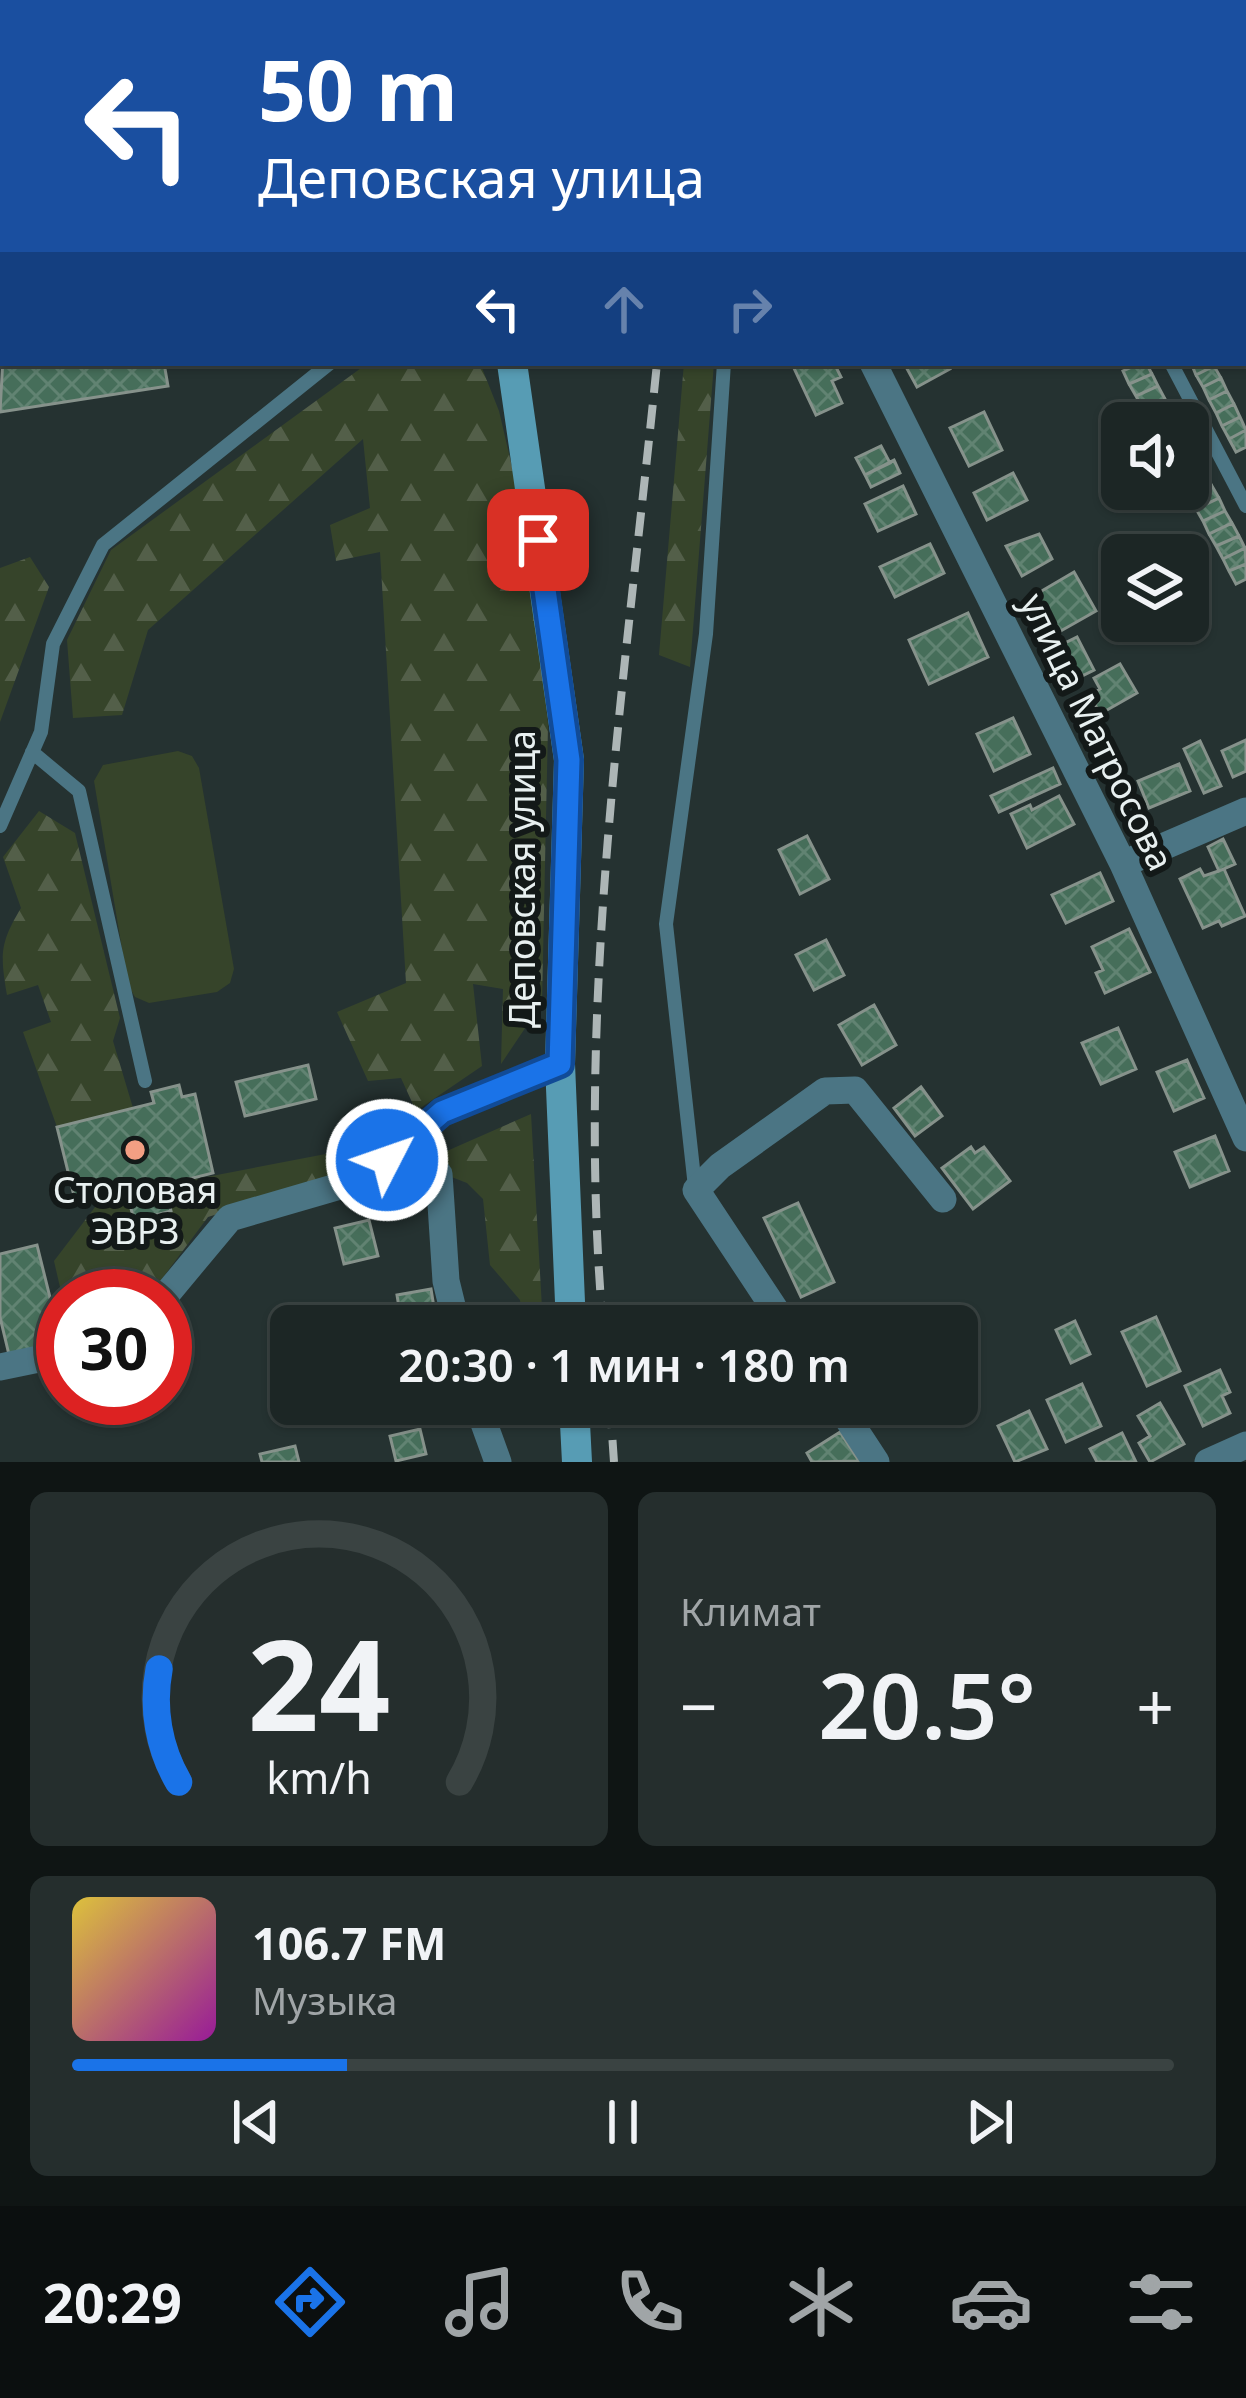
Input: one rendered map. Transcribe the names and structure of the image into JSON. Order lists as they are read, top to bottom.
{
  "streets": {
    "street": ["улица Матросова", "Деповская улица"]
  },
  "places": ["Столовая ЭВРЗ"],
  "page": {
    "turn": ["50 m", "Деповская улица"],
    "limit": "30",
    "trip": "20:30 · 1 мин · 180 m",
    "tile": "Климат",
    "heat": ["−", "20.5°", "+"],
    "song": ["106.7 FM", "Музыка"],
    "tabs": "20:29",
    "gauge": ["24", "km/h"]
  }
}
